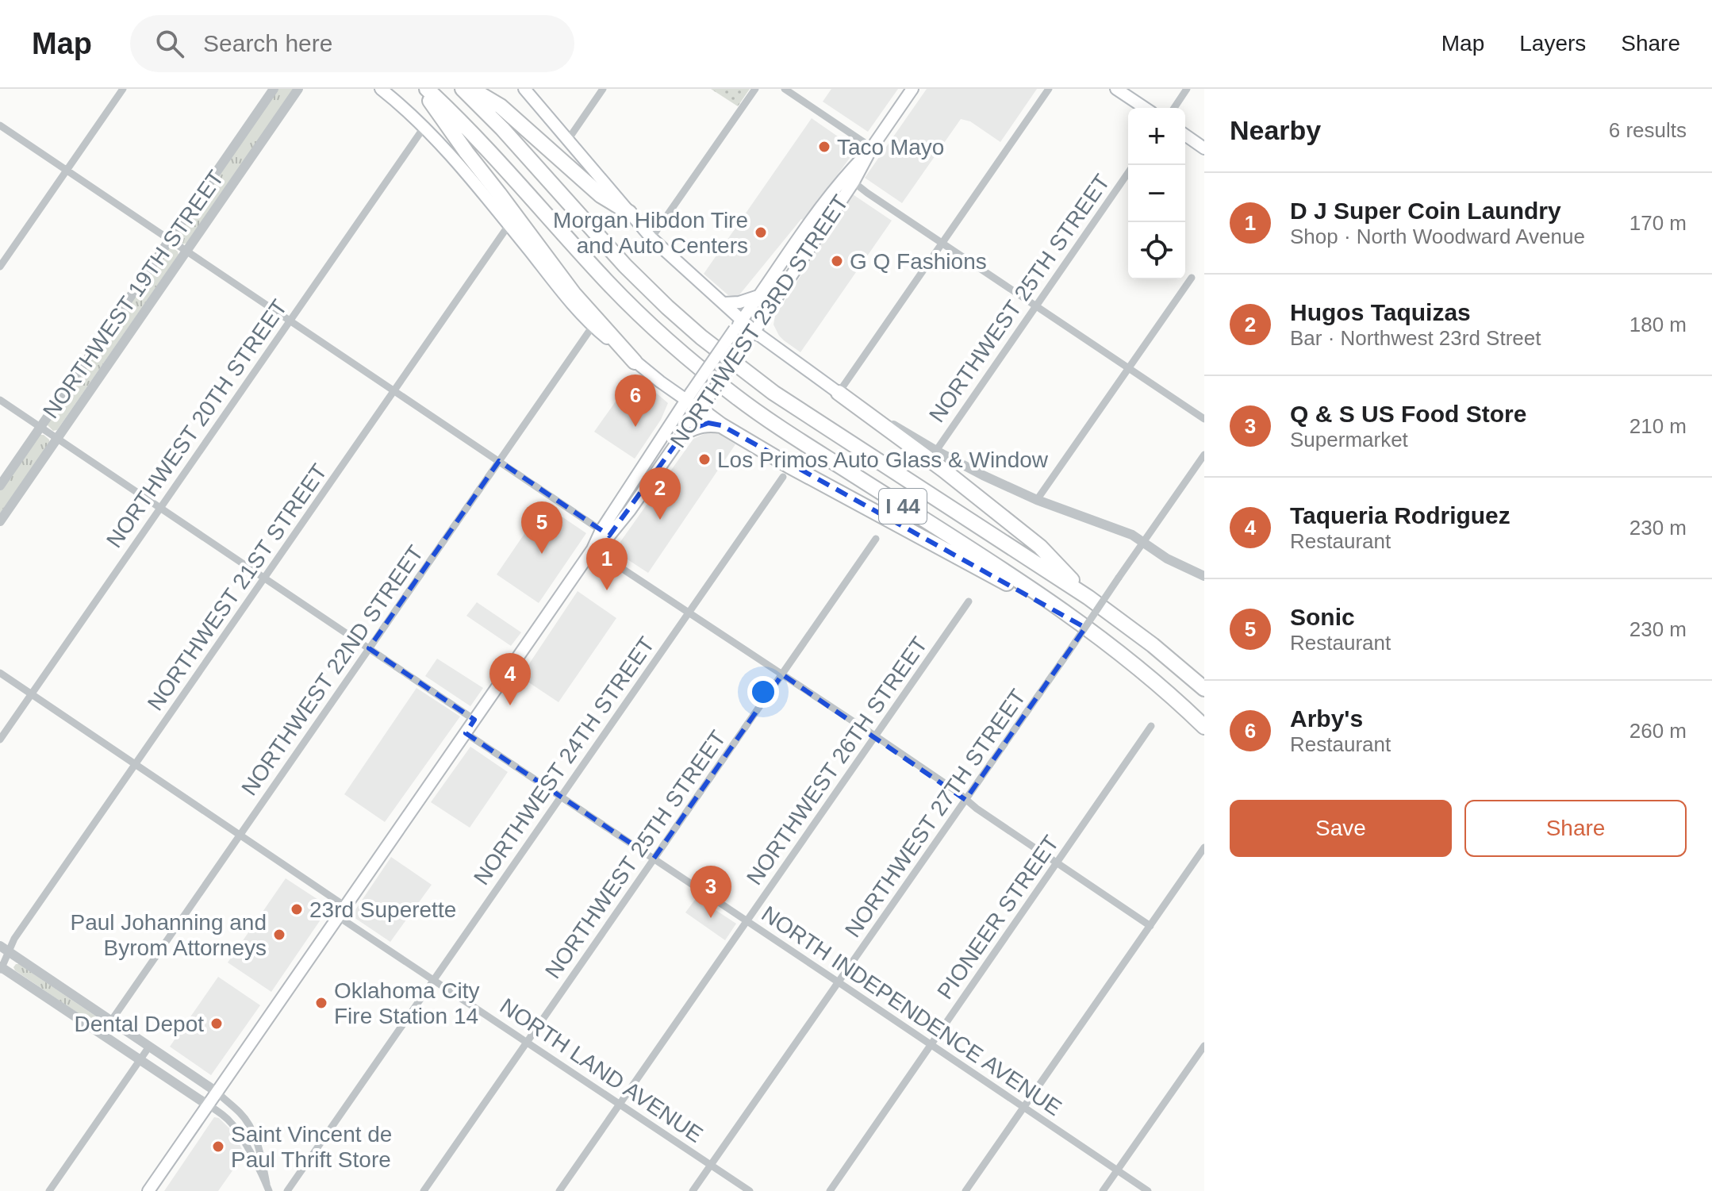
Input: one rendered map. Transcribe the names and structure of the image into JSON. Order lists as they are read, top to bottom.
{
  "streets": {
    "highway": ["I 44"],
    "main road": ["NORTHWEST 23RD STREET"],
    "street": [
      "NORTHWEST 19TH STREET",
      "NORTHWEST 25TH STREET",
      "NORTHWEST 20TH STREET",
      "NORTHWEST 21ST STREET",
      "NORTHWEST 22ND STREET",
      "NORTHWEST 24TH STREET",
      "NORTHWEST 26TH STREET",
      "NORTHWEST 27TH STREET",
      "PIONEER STREET",
      "NORTH INDEPENDENCE AVENUE",
      "NORTH LAND AVENUE"
    ]
  },
  "crossings": [
    ["NORTHWEST 25TH STREET", "NORTH INDEPENDENCE AVENUE"],
    ["NORTHWEST 25TH STREET", "NORTH LAND AVENUE"],
    ["NORTHWEST 23RD STREET", "NORTH INDEPENDENCE AVENUE"],
    ["NORTHWEST 23RD STREET", "NORTH LAND AVENUE"],
    ["NORTHWEST 20TH STREET", "NORTH LAND AVENUE"],
    ["NORTHWEST 21ST STREET", "NORTH LAND AVENUE"],
    ["NORTHWEST 22ND STREET", "NORTH LAND AVENUE"],
    ["NORTHWEST 24TH STREET", "NORTH INDEPENDENCE AVENUE"],
    ["NORTHWEST 24TH STREET", "NORTH LAND AVENUE"],
    ["NORTHWEST 26TH STREET", "NORTH INDEPENDENCE AVENUE"],
    ["NORTHWEST 26TH STREET", "NORTH LAND AVENUE"],
    ["NORTHWEST 27TH STREET", "NORTH INDEPENDENCE AVENUE"],
    ["NORTHWEST 27TH STREET", "NORTH LAND AVENUE"],
    ["PIONEER STREET", "NORTH INDEPENDENCE AVENUE"]
  ],
  "places": [
    "Taco Mayo",
    "Morgan Hibdon Tire and Auto Centers",
    "G Q Fashions",
    "Los Primos Auto Glass & Window",
    "23rd Superette",
    "Paul Johanning and Byrom Attorneys",
    "Oklahoma City Fire Station 14",
    "Dental Depot",
    "Saint Vincent de Paul Thrift Store"
  ],
  "page": {
    "header": "Map",
    "search": "Search here",
    "nav": ["Map", "Layers", "Share"],
    "heading": ["Nearby", "6 results"],
    "map_buttons": ["+", "−"],
    "list": [
      {
        "mark": "1",
        "name": "D J Super Coin Laundry",
        "note": "Shop · North Woodward Avenue",
        "value": "170 m"
      },
      {
        "mark": "2",
        "name": "Hugos Taquizas",
        "note": "Bar · Northwest 23rd Street",
        "value": "180 m"
      },
      {
        "mark": "3",
        "name": "Q & S US Food Store",
        "note": "Supermarket",
        "value": "210 m"
      },
      {
        "mark": "4",
        "name": "Taqueria Rodriguez",
        "note": "Restaurant",
        "value": "230 m"
      },
      {
        "mark": "5",
        "name": "Sonic",
        "note": "Restaurant",
        "value": "230 m"
      },
      {
        "mark": "6",
        "name": "Arby's",
        "note": "Restaurant",
        "value": "260 m"
      }
    ],
    "pins": [
      "6",
      "2",
      "5",
      "1",
      "4",
      "3"
    ],
    "buttons": ["Save", "Share"]
  }
}
